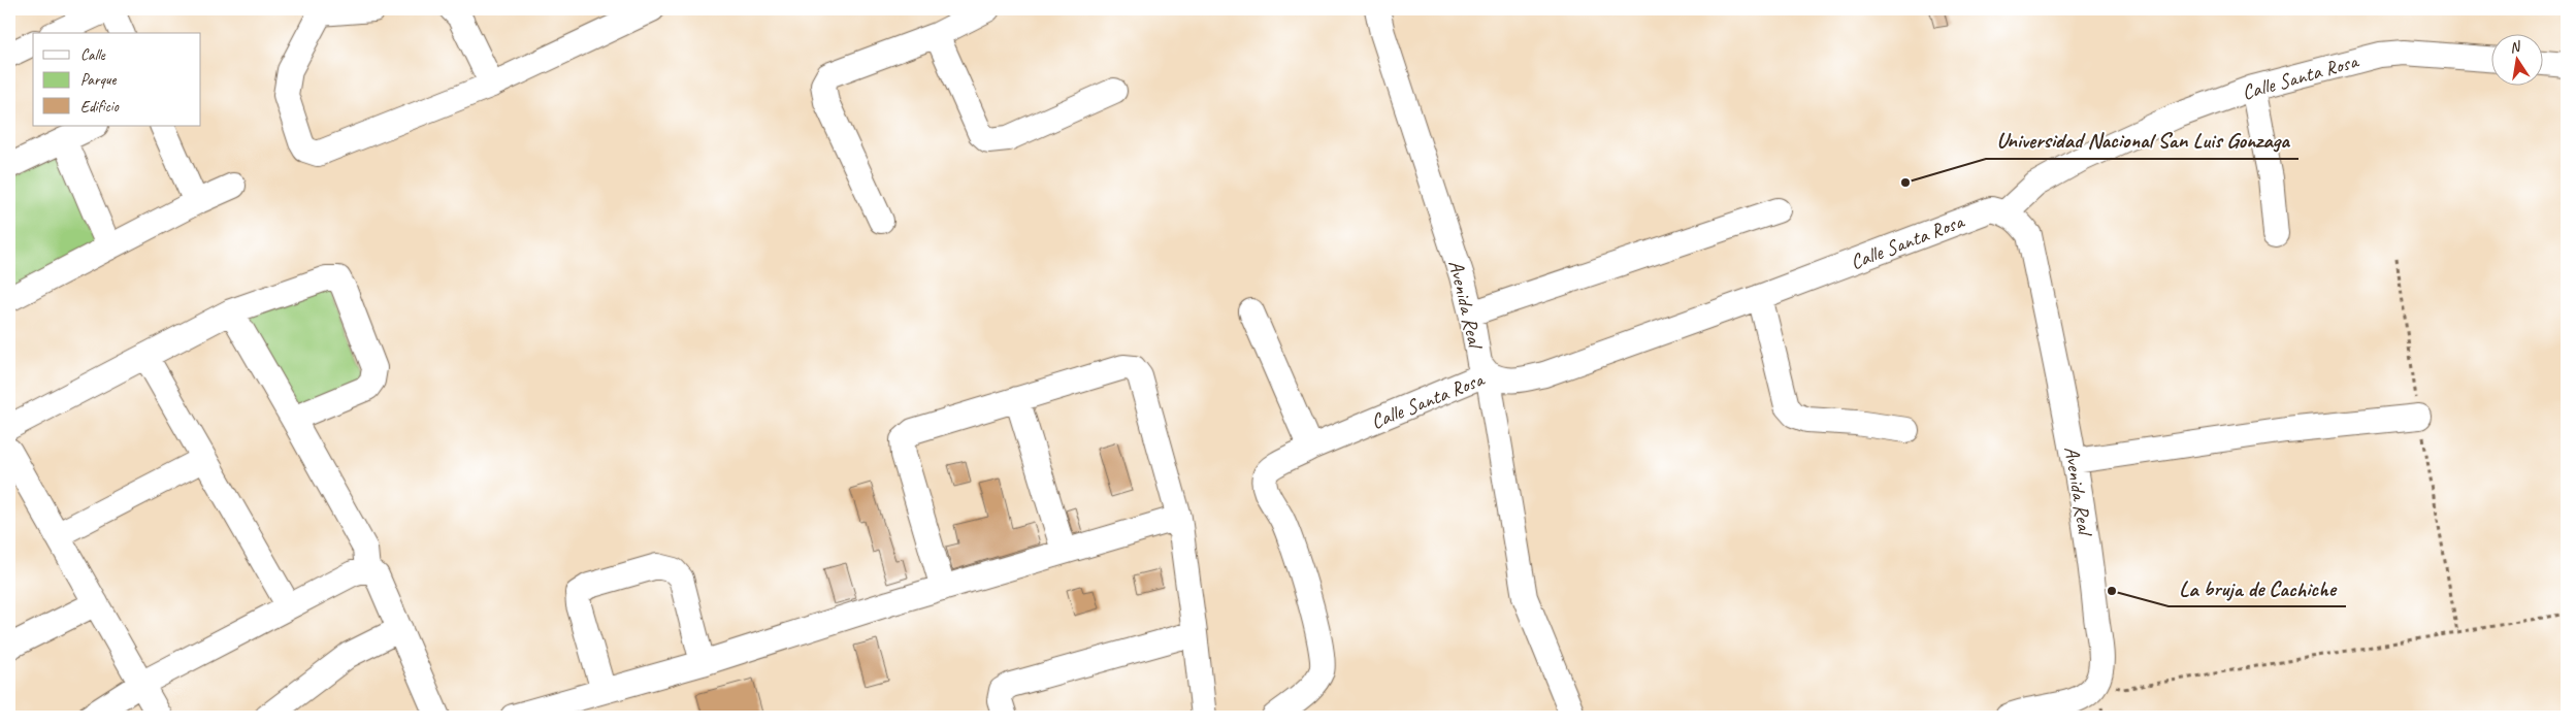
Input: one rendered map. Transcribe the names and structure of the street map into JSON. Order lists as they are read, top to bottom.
{
  "streets": {
    "street": ["Calle Santa Rosa", "Avenida Real"]
  },
  "crossings": [
    ["Calle Santa Rosa", "Avenida Real"]
  ],
  "places": ["Universidad Nacional San Luis Gonzaga", "La bruja de Cachiche"],
  "legend": ["Calle", "Parque", "Edificio"],
  "north": "top"
}
